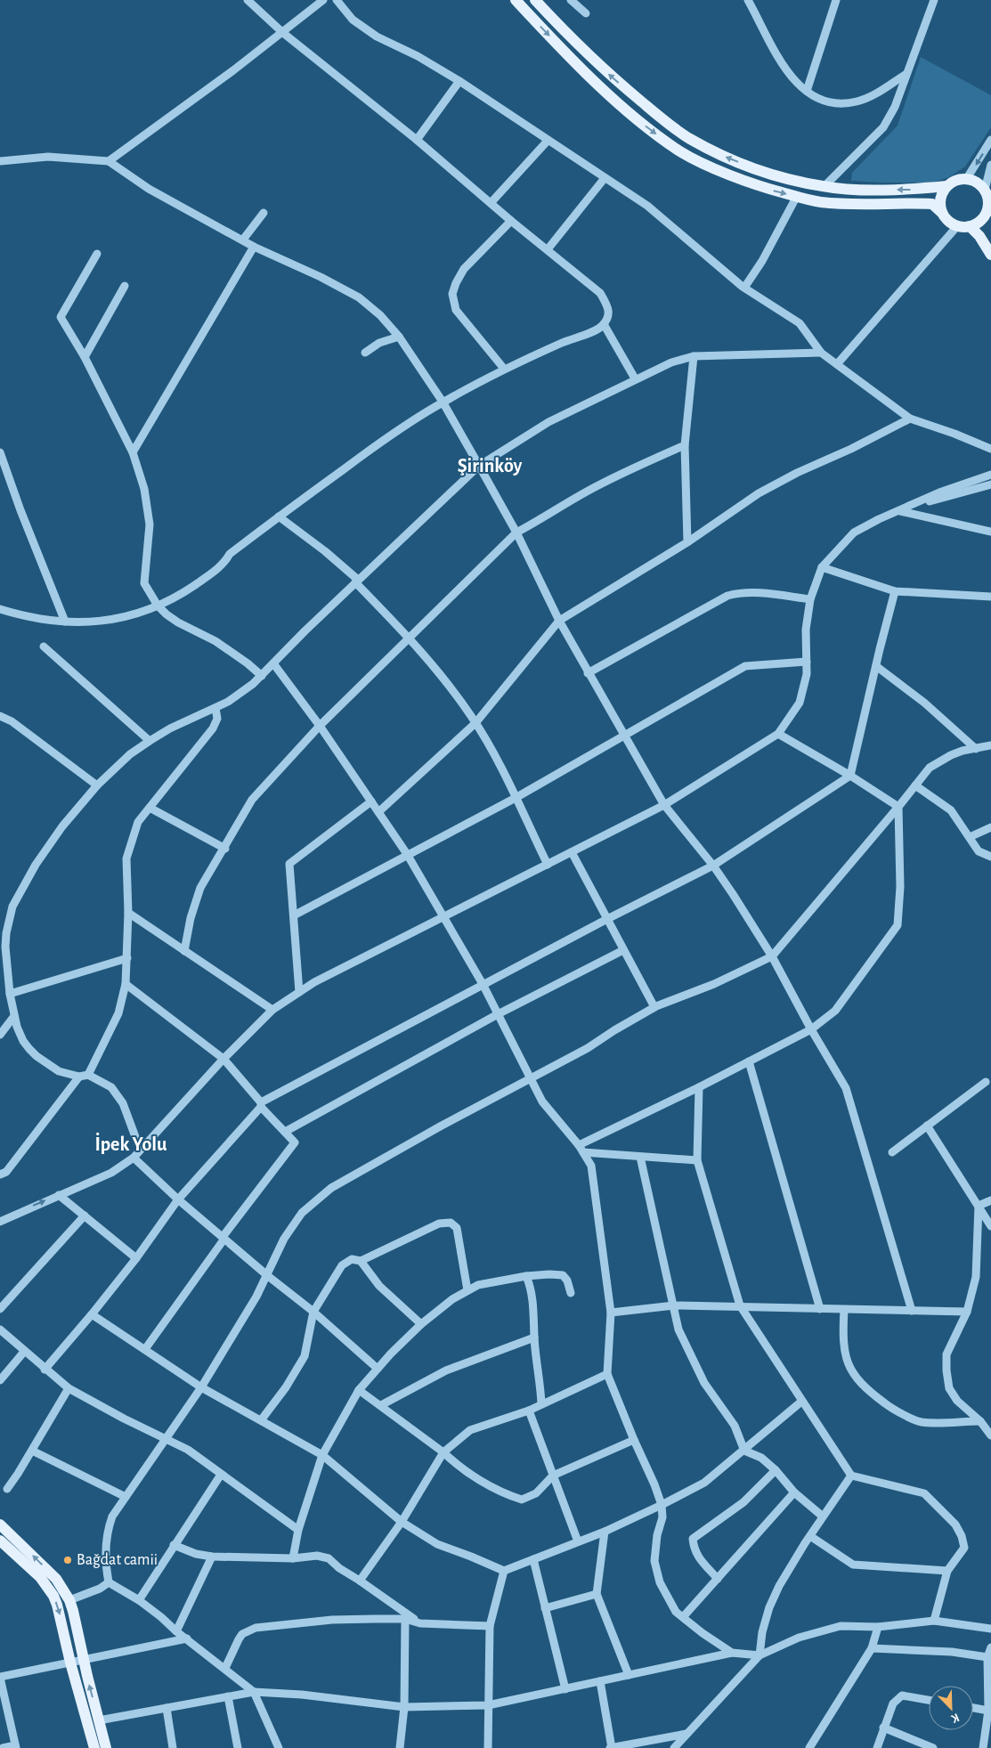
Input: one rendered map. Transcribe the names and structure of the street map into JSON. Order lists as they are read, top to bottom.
{
  "districts": ["Şirinköy", "İpek Yolu"],
  "places": ["Bağdat camii"],
  "north": "bottom right"
}
